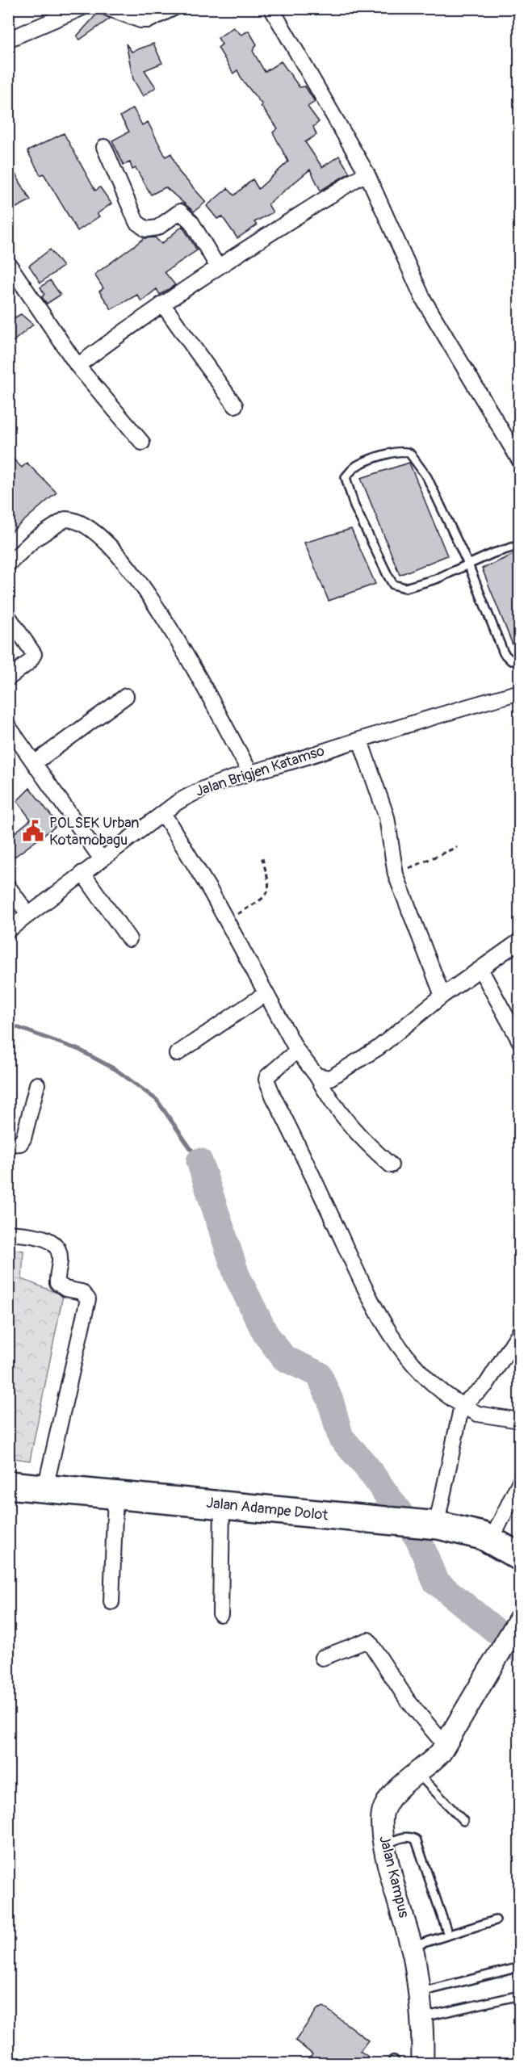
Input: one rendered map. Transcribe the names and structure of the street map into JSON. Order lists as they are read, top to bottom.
{
  "streets": {
    "highway": ["Jalan Adampe Dolot"],
    "street": ["Jalan Brigjen Katamso", "Jalan Kampus"]
  },
  "places": {
    "public building": ["POLSEK Urban Kotamobagu"]
  }
}
